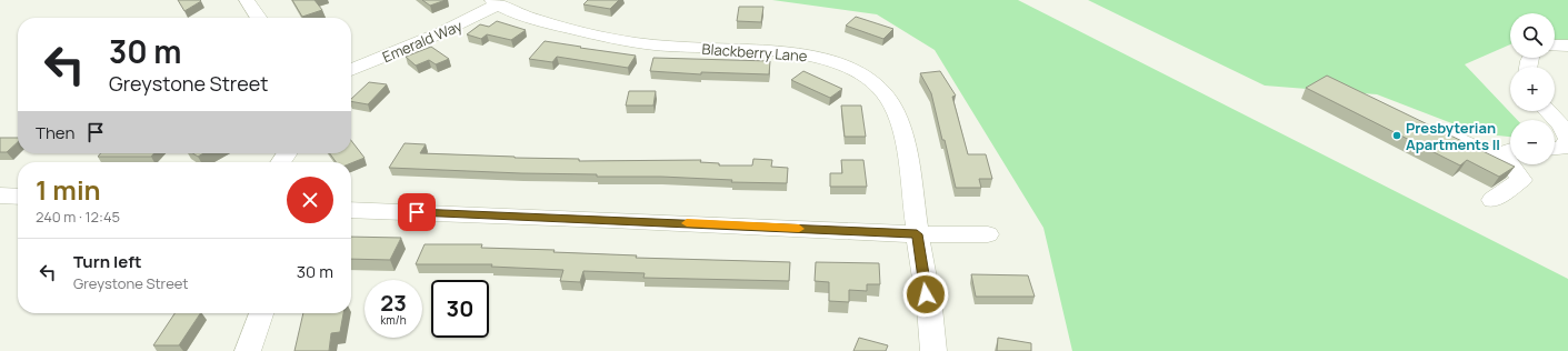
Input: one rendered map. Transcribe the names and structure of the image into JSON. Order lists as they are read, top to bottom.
{
  "streets": {
    "street": ["Emerald Way", "Blackberry Lane"]
  },
  "crossings": [
    ["Emerald Way", "Blackberry Lane"]
  ],
  "places": ["Presbyterian Apartments II"],
  "page": {
    "map_buttons": ["+", "−"],
    "turn": ["30 m", "Greystone Street"],
    "then": "Then",
    "heading": ["1 min", "240 m · 12:45"],
    "list": [
      {
        "name": "Turn left",
        "note": "Greystone Street",
        "value": "30 m"
      }
    ],
    "speed": "23 km/h",
    "limit": "30"
  }
}
